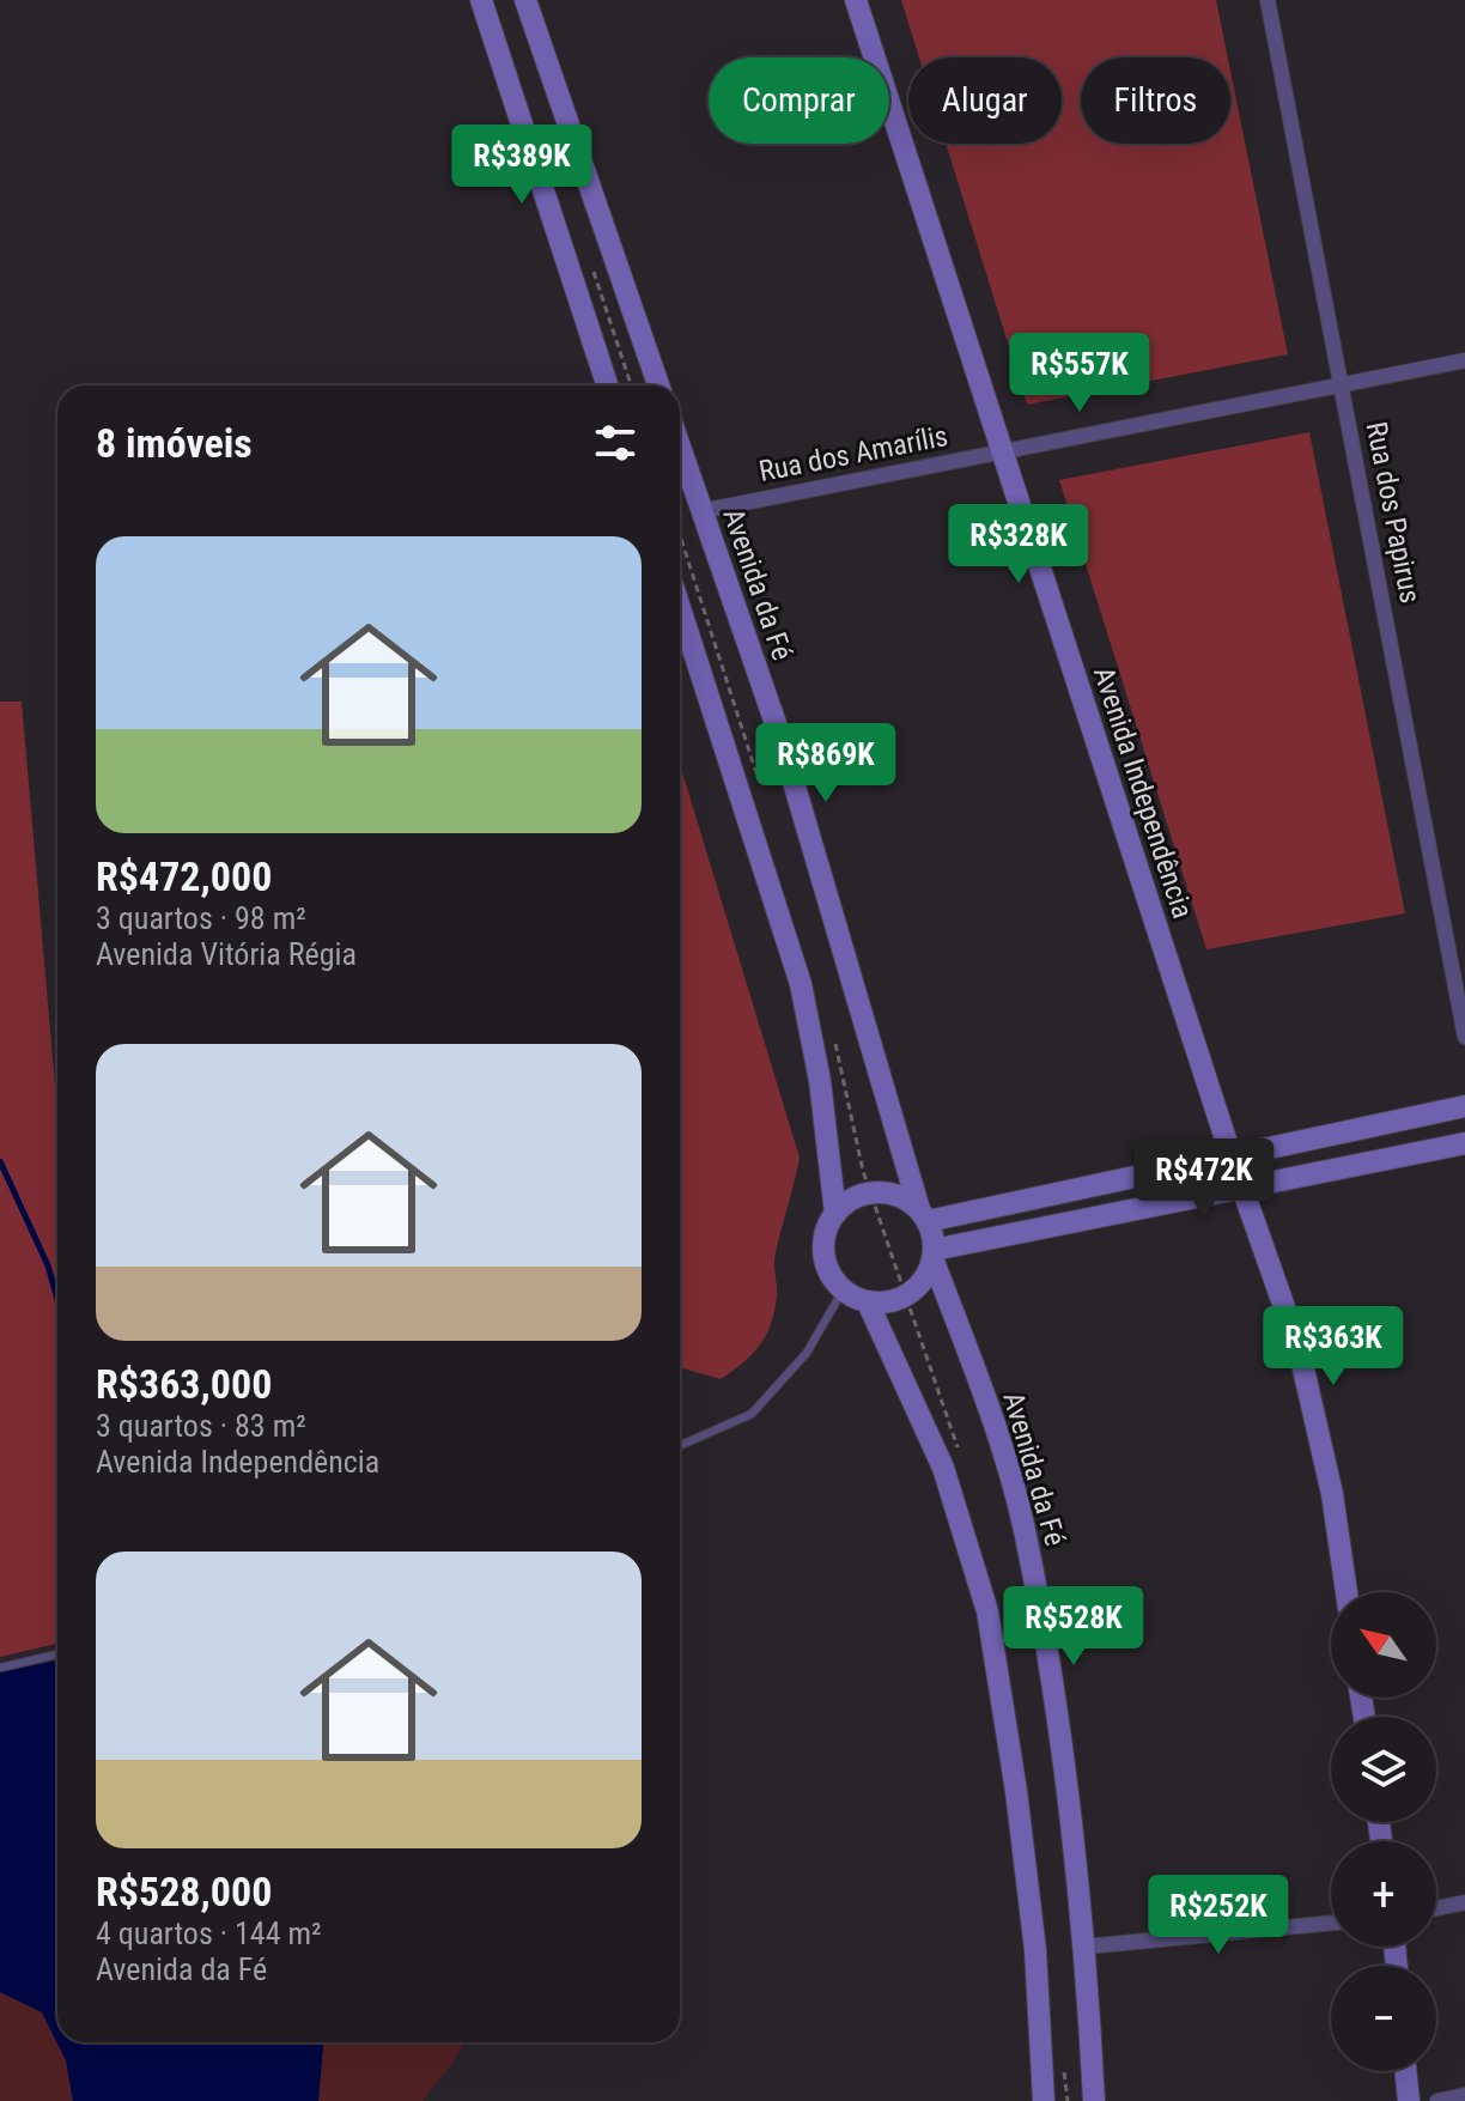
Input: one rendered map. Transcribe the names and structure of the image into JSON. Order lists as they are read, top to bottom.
{
  "streets": {
    "main road": ["Avenida da Fé", "Avenida Independência"],
    "street": ["Rua dos Amarílis", "Rua dos Papirus"]
  },
  "crossings": [
    ["Rua dos Amarílis", "Rua dos Papirus"],
    ["Rua dos Amarílis", "Avenida da Fé"],
    ["Rua dos Amarílis", "Avenida Independência"]
  ],
  "north": "top left",
  "page": {
    "chip": ["Comprar", "Alugar", "Filtros"],
    "price": [
      "R$389K",
      "R$557K",
      "R$328K",
      "R$869K",
      "R$472K",
      "R$363K",
      "R$528K",
      "R$252K"
    ],
    "heading": "8 imóveis",
    "list": [
      {
        "name": "R$472,000",
        "note": "3 quartos · 98 m² · Avenida Vitória Régia"
      },
      {
        "name": "R$363,000",
        "note": "3 quartos · 83 m² · Avenida Independência"
      },
      {
        "name": "R$528,000",
        "note": "4 quartos · 144 m² · Avenida da Fé"
      }
    ],
    "map_buttons": ["+", "−"]
  }
}
